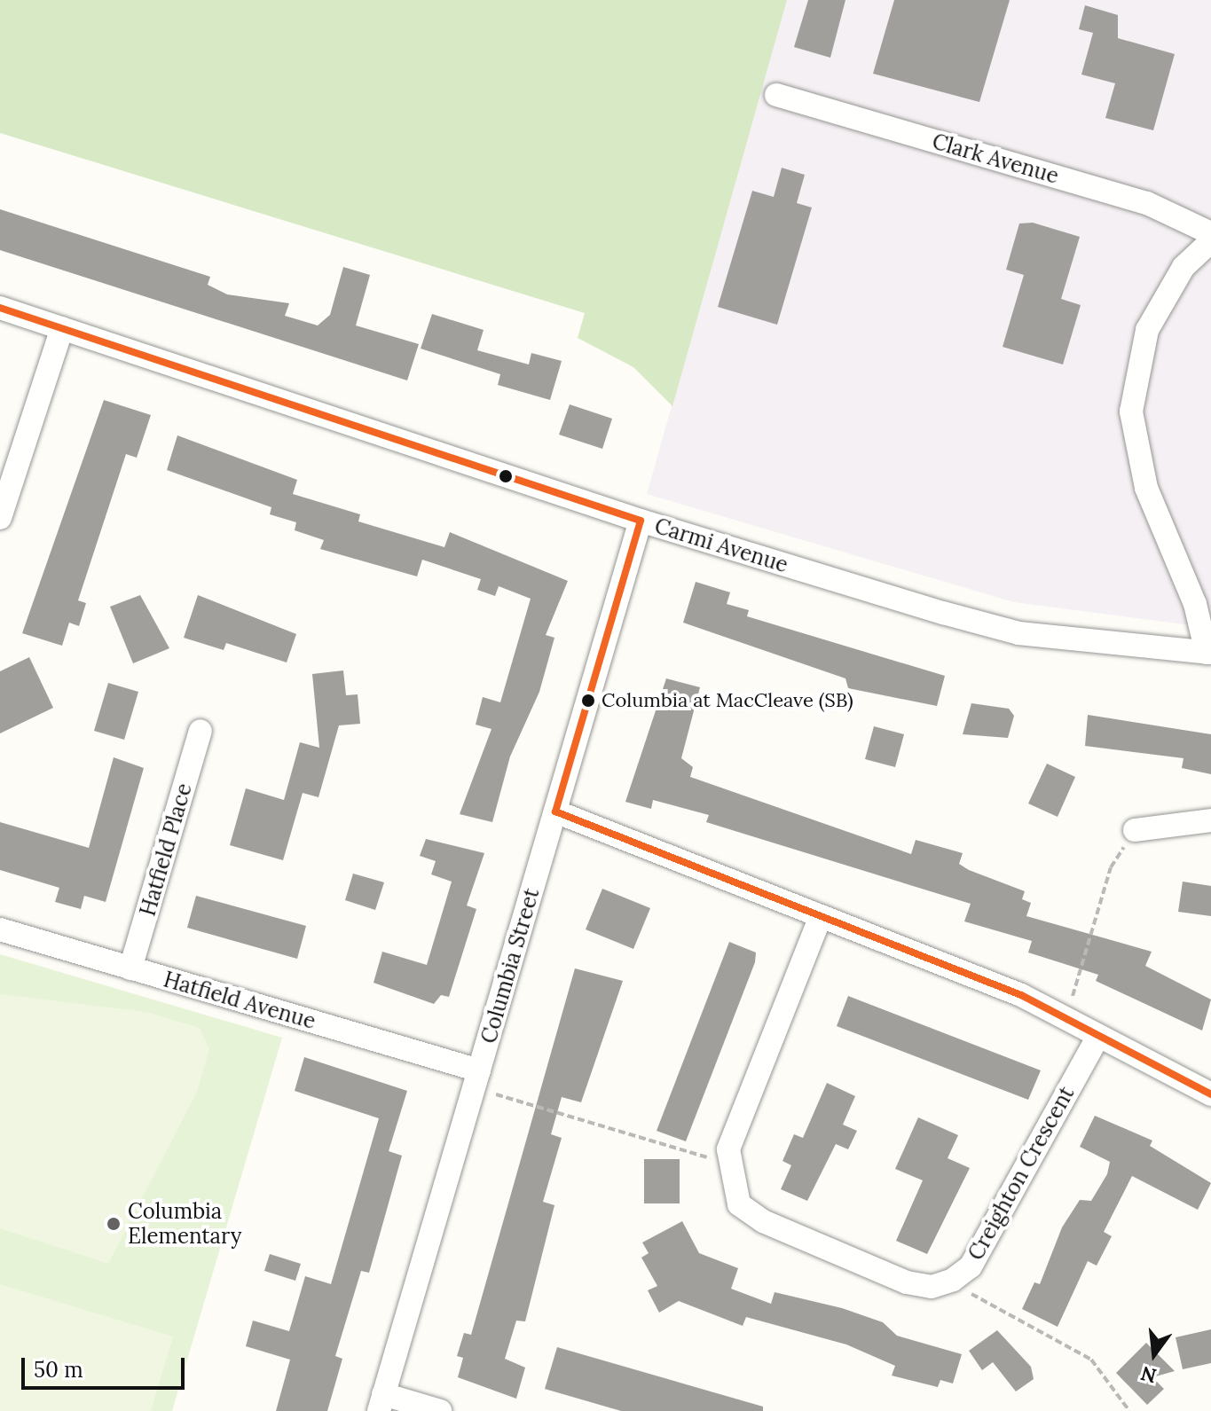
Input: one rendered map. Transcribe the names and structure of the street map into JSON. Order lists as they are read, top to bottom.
{
  "streets": {
    "street": [
      "Clark Avenue",
      "Carmi Avenue",
      "Hatfield Place",
      "Columbia Street",
      "Hatfield Avenue",
      "Creighton Crescent"
    ]
  },
  "crossings": [
    ["Carmi Avenue", "Columbia Street"],
    ["Hatfield Place", "Hatfield Avenue"],
    ["Columbia Street", "Hatfield Avenue"]
  ],
  "places": ["Columbia at MacCleave (SB)", "Columbia Elementary"],
  "scale_bar": "50 m",
  "north": "bottom"
}
